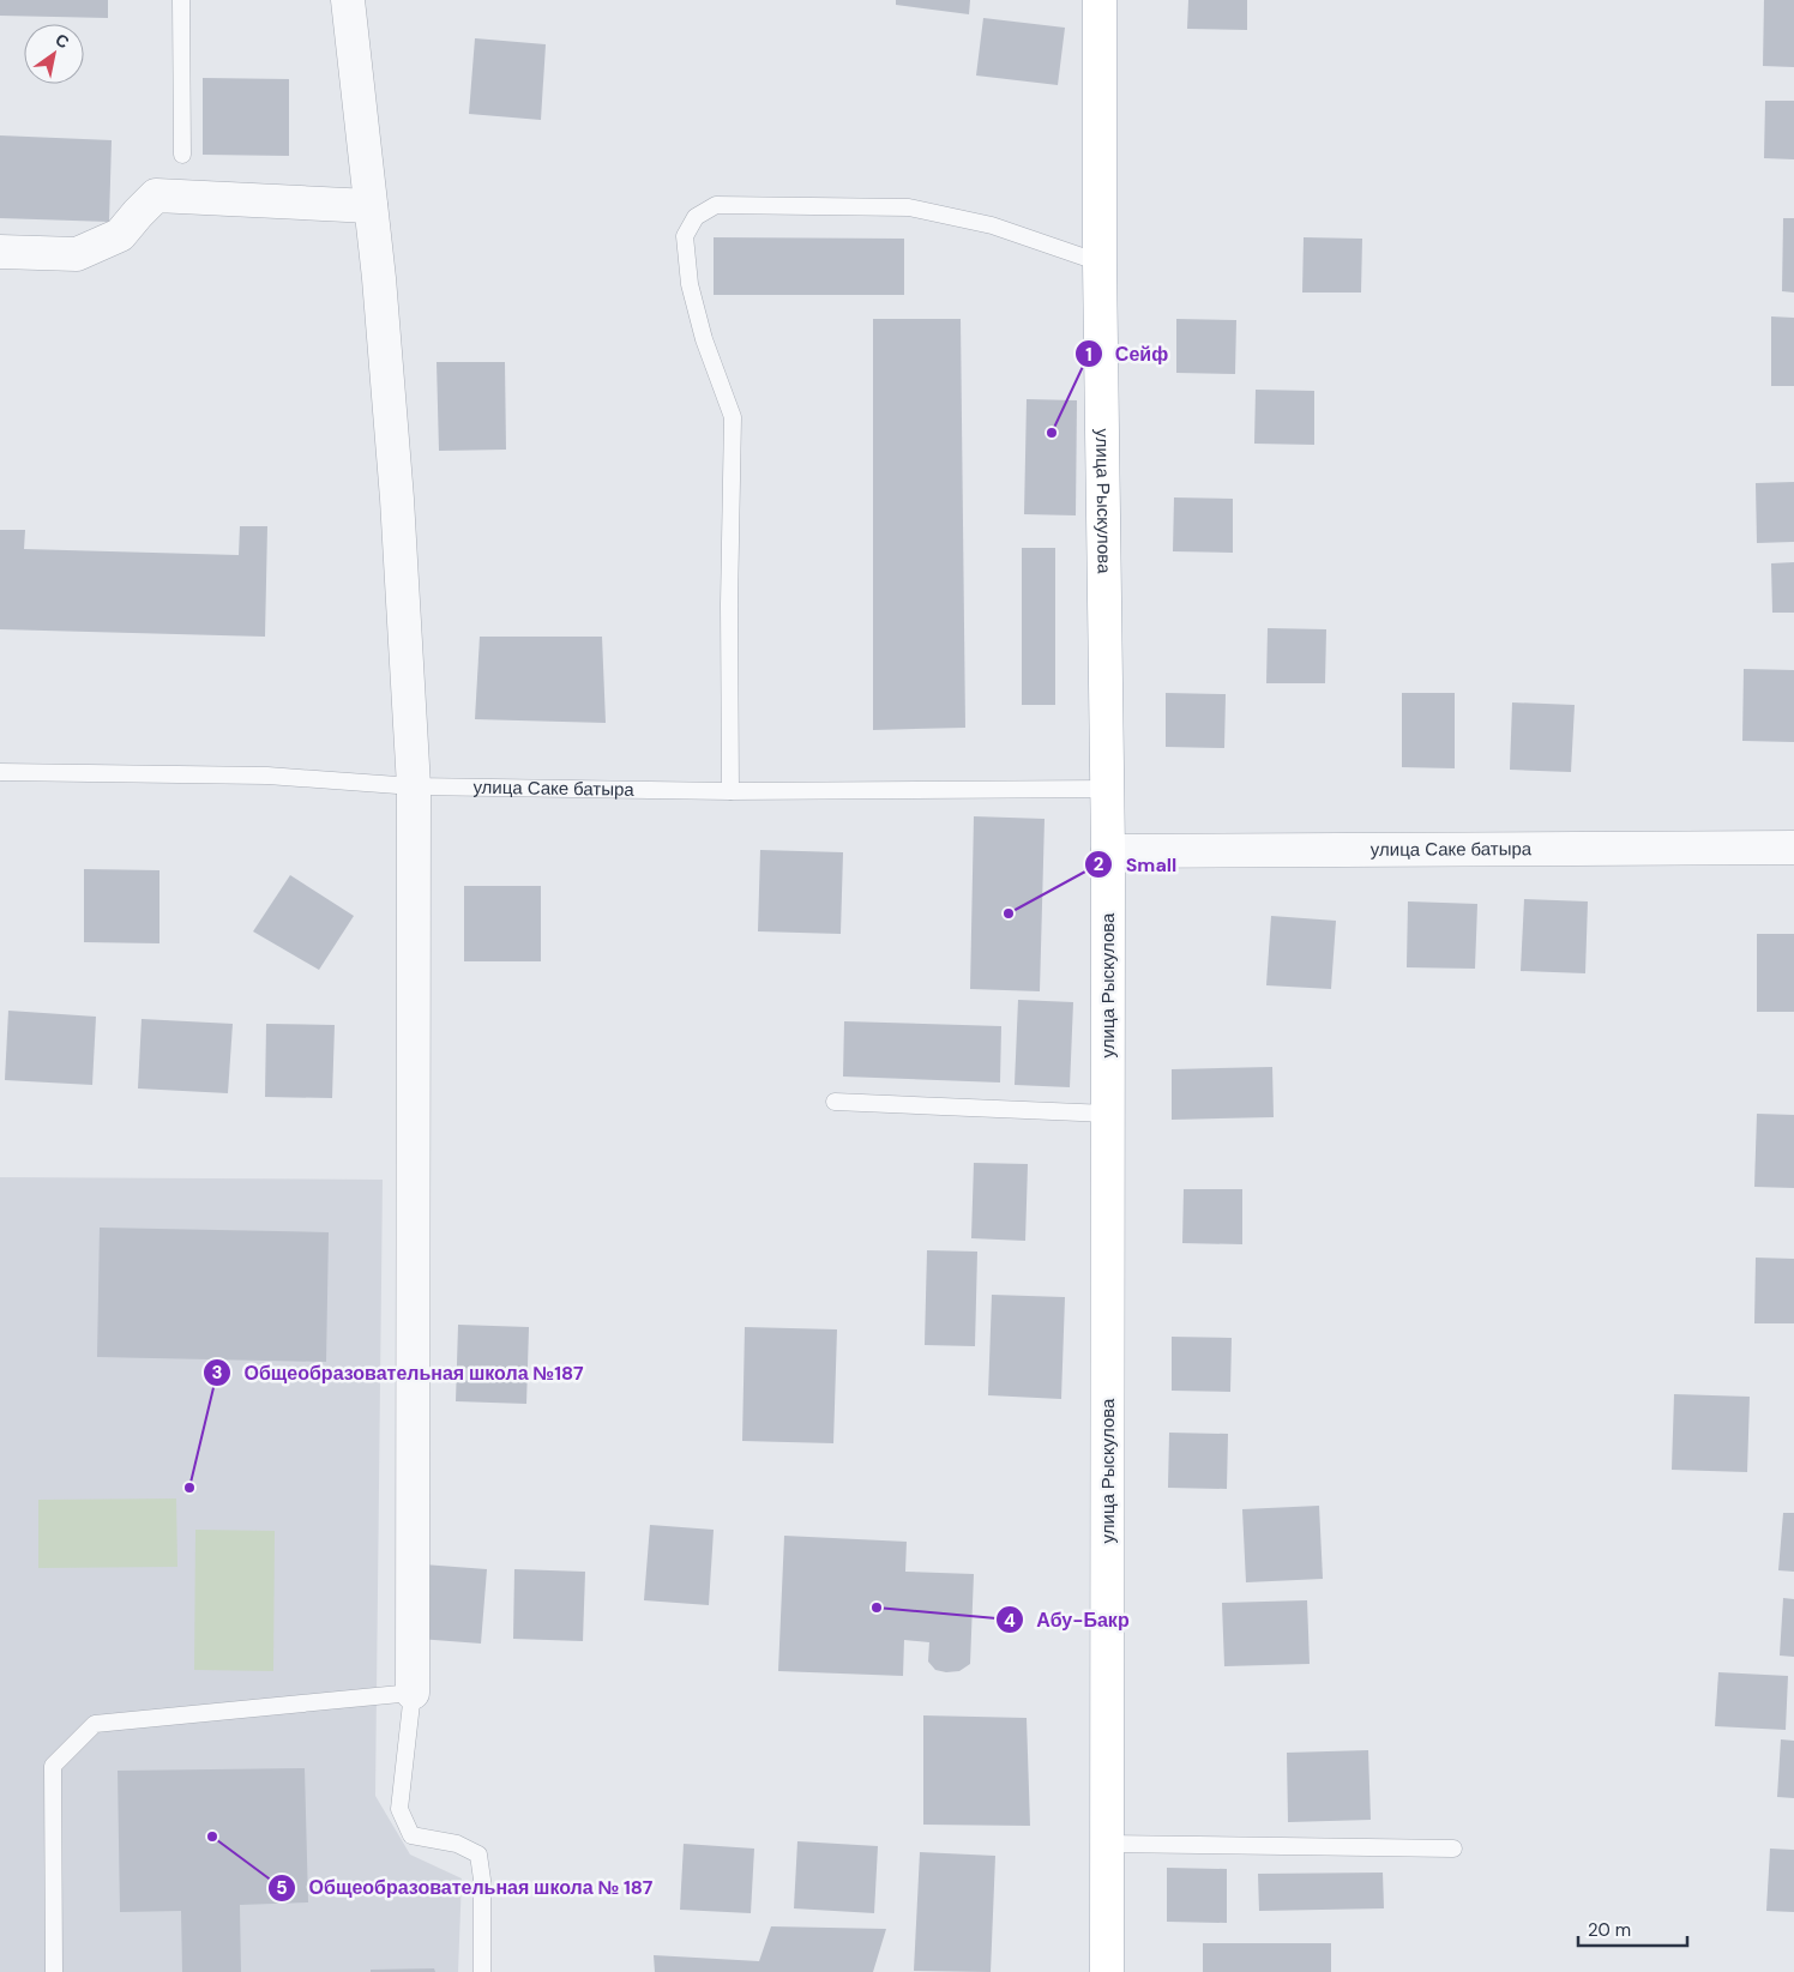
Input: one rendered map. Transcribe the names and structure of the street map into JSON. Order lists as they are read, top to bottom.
{
  "streets": {
    "main road": ["улица Рыскулова"],
    "street": ["улица Саке батыра"]
  },
  "crossings": [
    ["улица Рыскулова", "улица Саке батыра"]
  ],
  "places": [
    "Сейф",
    "Small",
    "Общеобразовательная школа №187",
    "Абу-Бакр",
    "Общеобразовательная школа № 187"
  ],
  "scale_bar": "20 m",
  "north": "top right"
}
